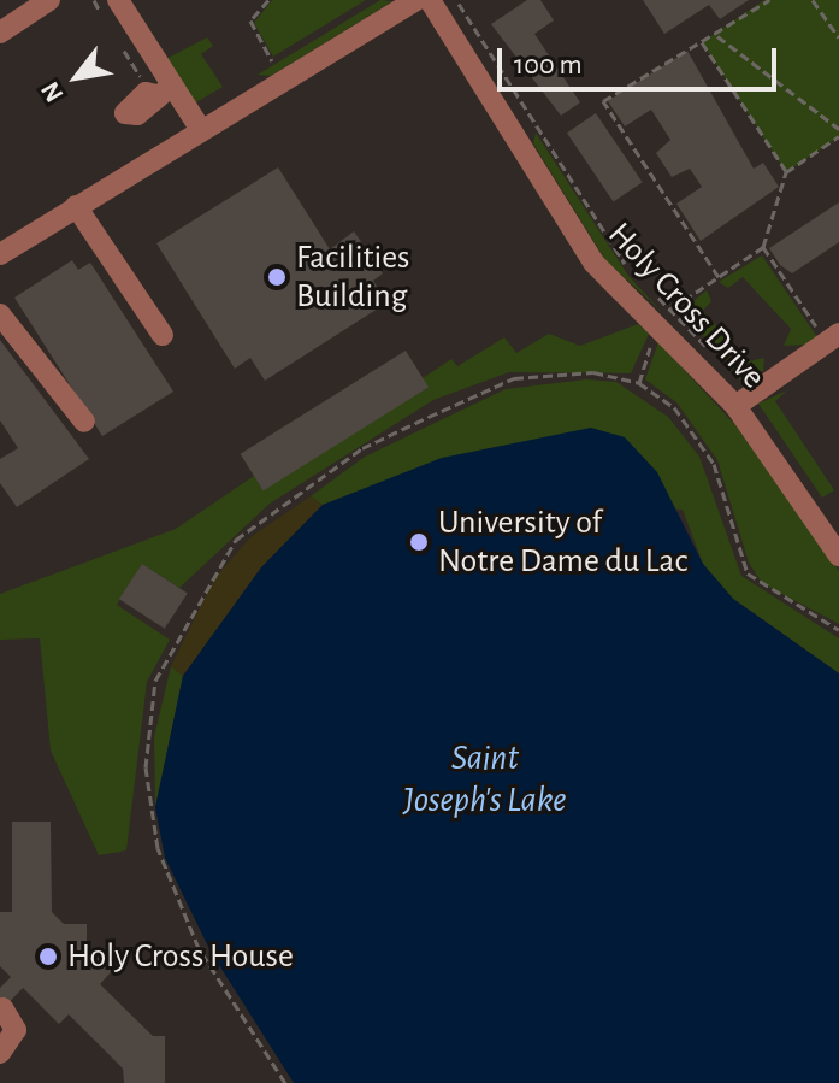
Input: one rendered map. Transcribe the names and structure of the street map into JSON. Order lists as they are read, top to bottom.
{
  "streets": {
    "street": ["Holy Cross Drive"]
  },
  "water": ["Saint Joseph's Lake"],
  "places": ["Facilities Building", "University of Notre Dame du Lac", "Holy Cross House"],
  "scale_bar": "100 m",
  "north": "bottom left"
}
